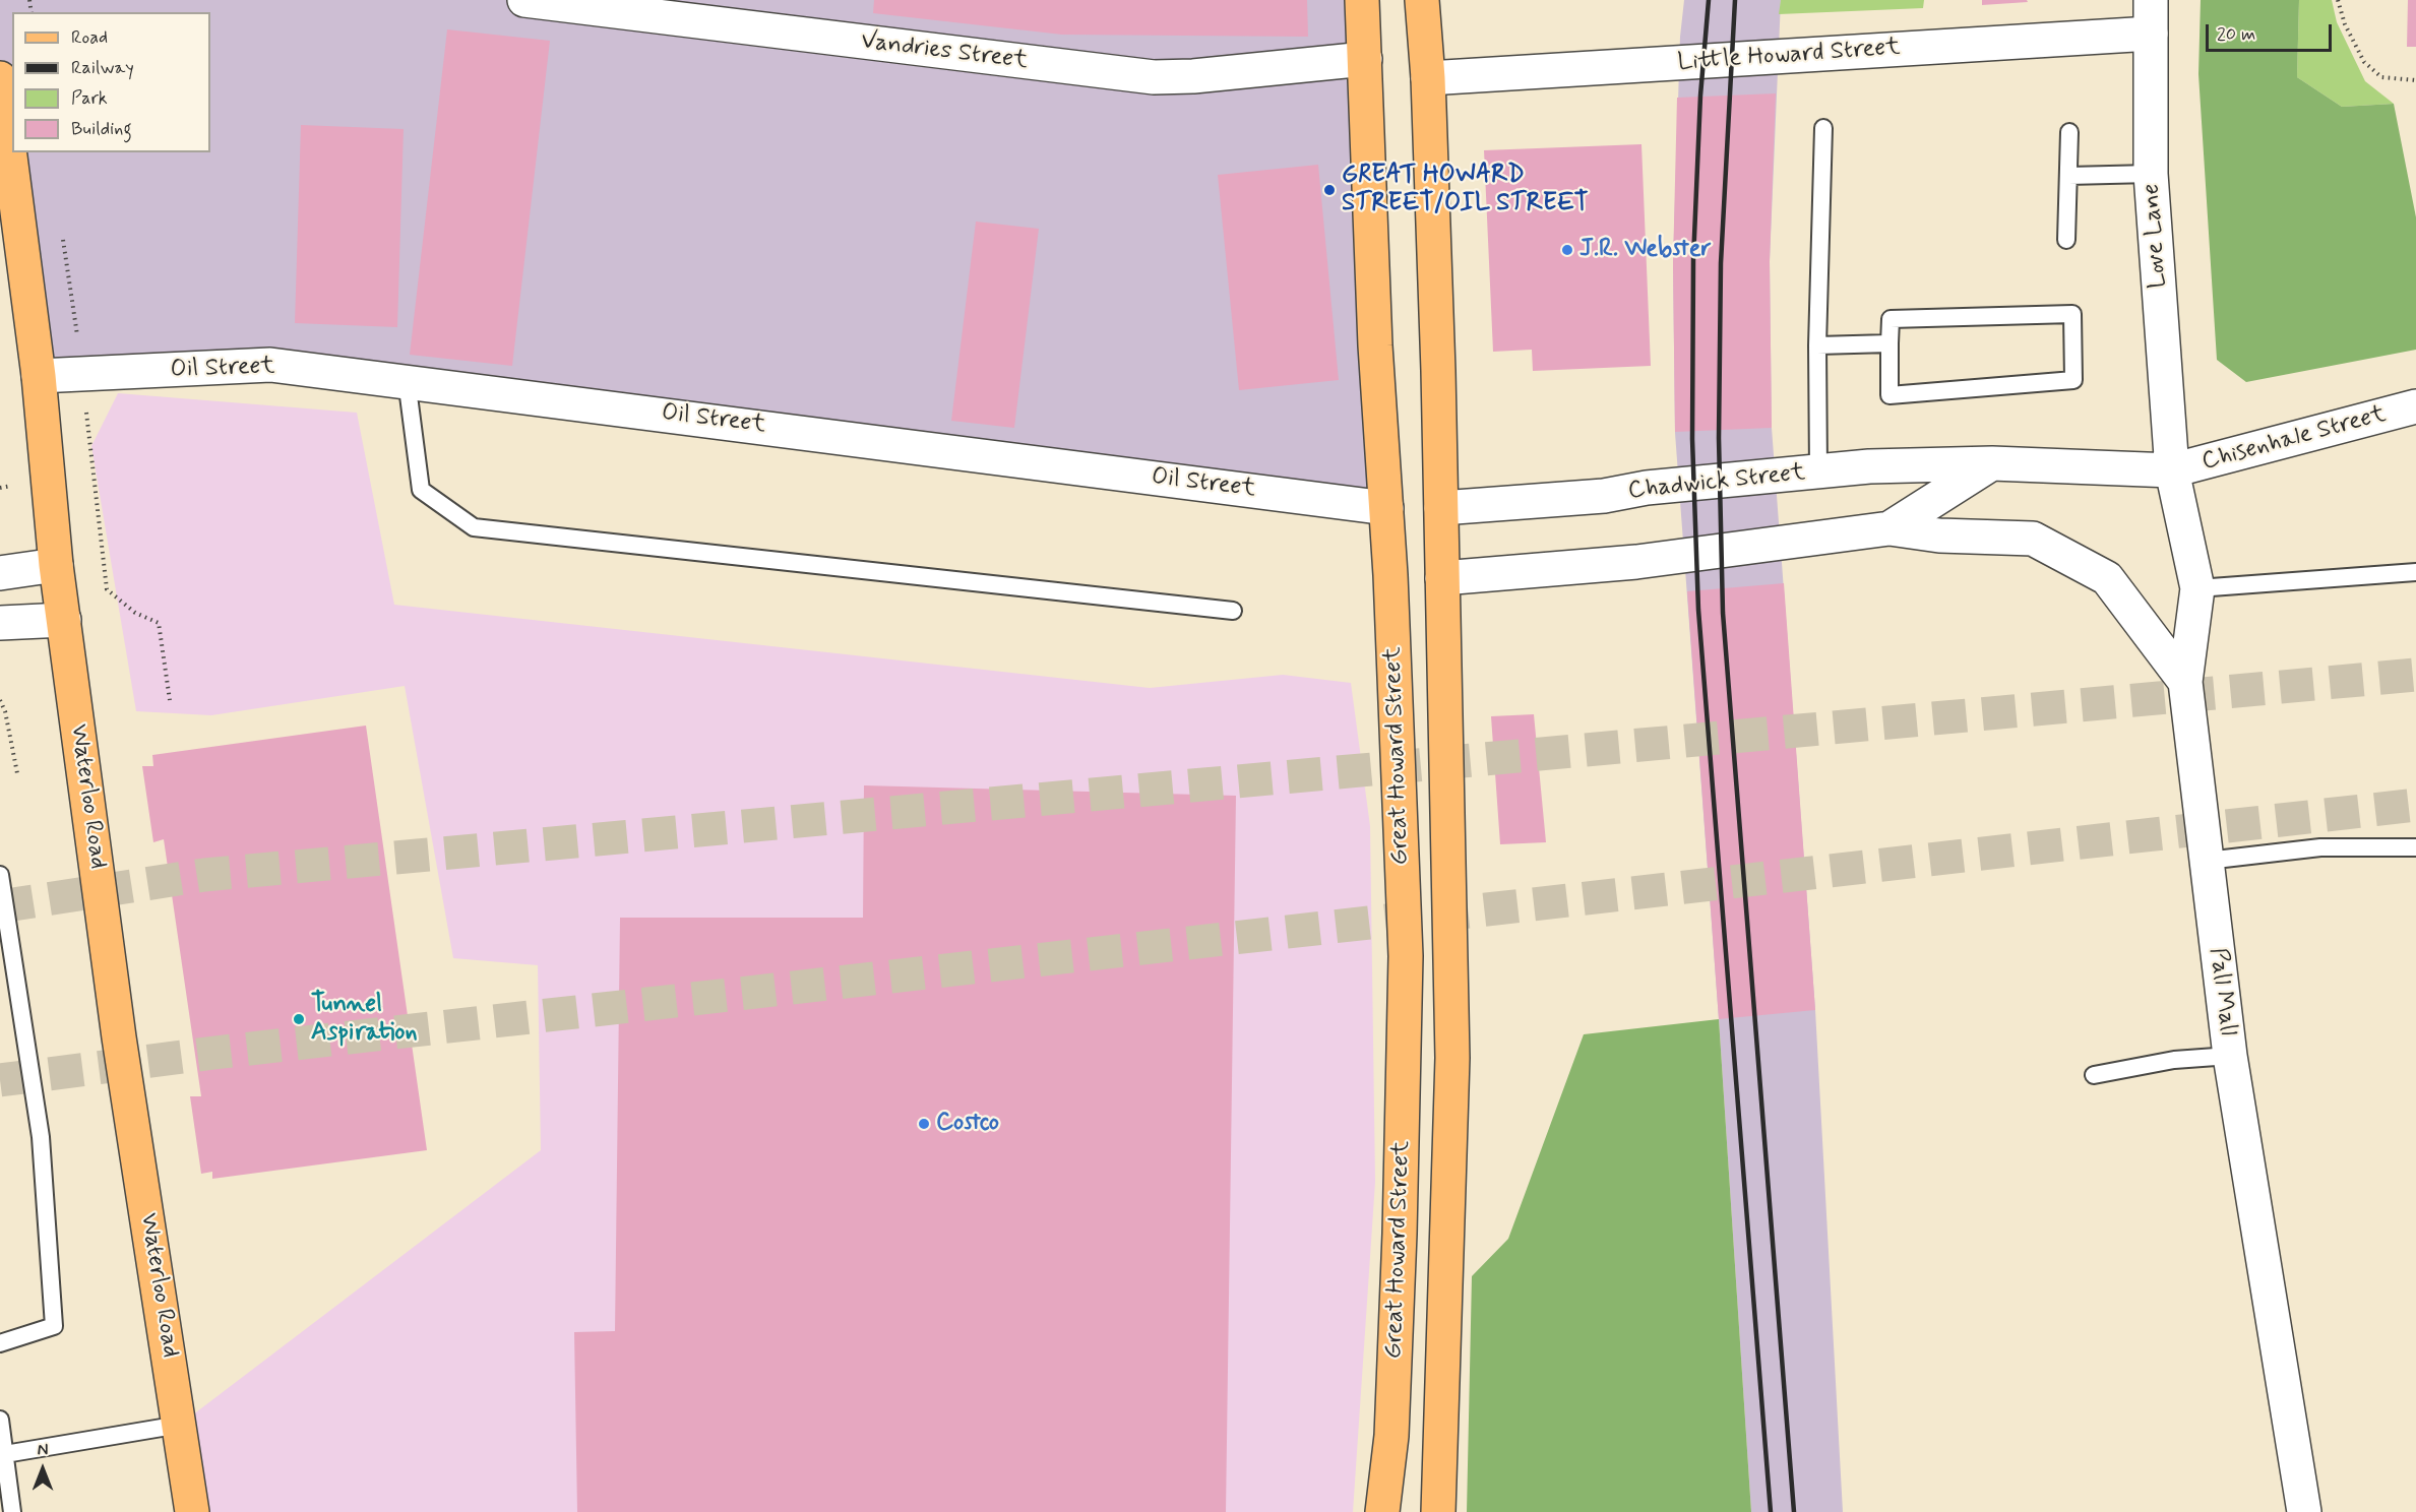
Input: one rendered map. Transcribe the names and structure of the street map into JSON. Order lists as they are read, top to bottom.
{
  "streets": {
    "main road": ["Great Howard Street", "Waterloo Road"],
    "street": [
      "Vandries Street",
      "Little Howard Street",
      "Love Lane",
      "Oil Street",
      "Chisenhale Street",
      "Chadwick Street",
      "Pall Mall"
    ]
  },
  "crossings": [
    ["Vandries Street", "Great Howard Street"],
    ["Little Howard Street", "Love Lane"],
    ["Little Howard Street", "Great Howard Street"],
    ["Love Lane", "Chisenhale Street"],
    ["Love Lane", "Chadwick Street"],
    ["Love Lane", "Pall Mall"],
    ["Oil Street", "Great Howard Street"],
    ["Oil Street", "Waterloo Road"],
    ["Chisenhale Street", "Chadwick Street"],
    ["Chisenhale Street", "Pall Mall"],
    ["Chadwick Street", "Great Howard Street"],
    ["Chadwick Street", "Pall Mall"]
  ],
  "places": [
    "GREAT HOWARD STREET/OIL STREET",
    "J.R. Webster",
    "Tunnel Aspiration",
    "Costco"
  ],
  "legend": [
    "Road",
    "Railway",
    "Park",
    "Building"
  ],
  "scale_bar": "20 m",
  "north": "top"
}
